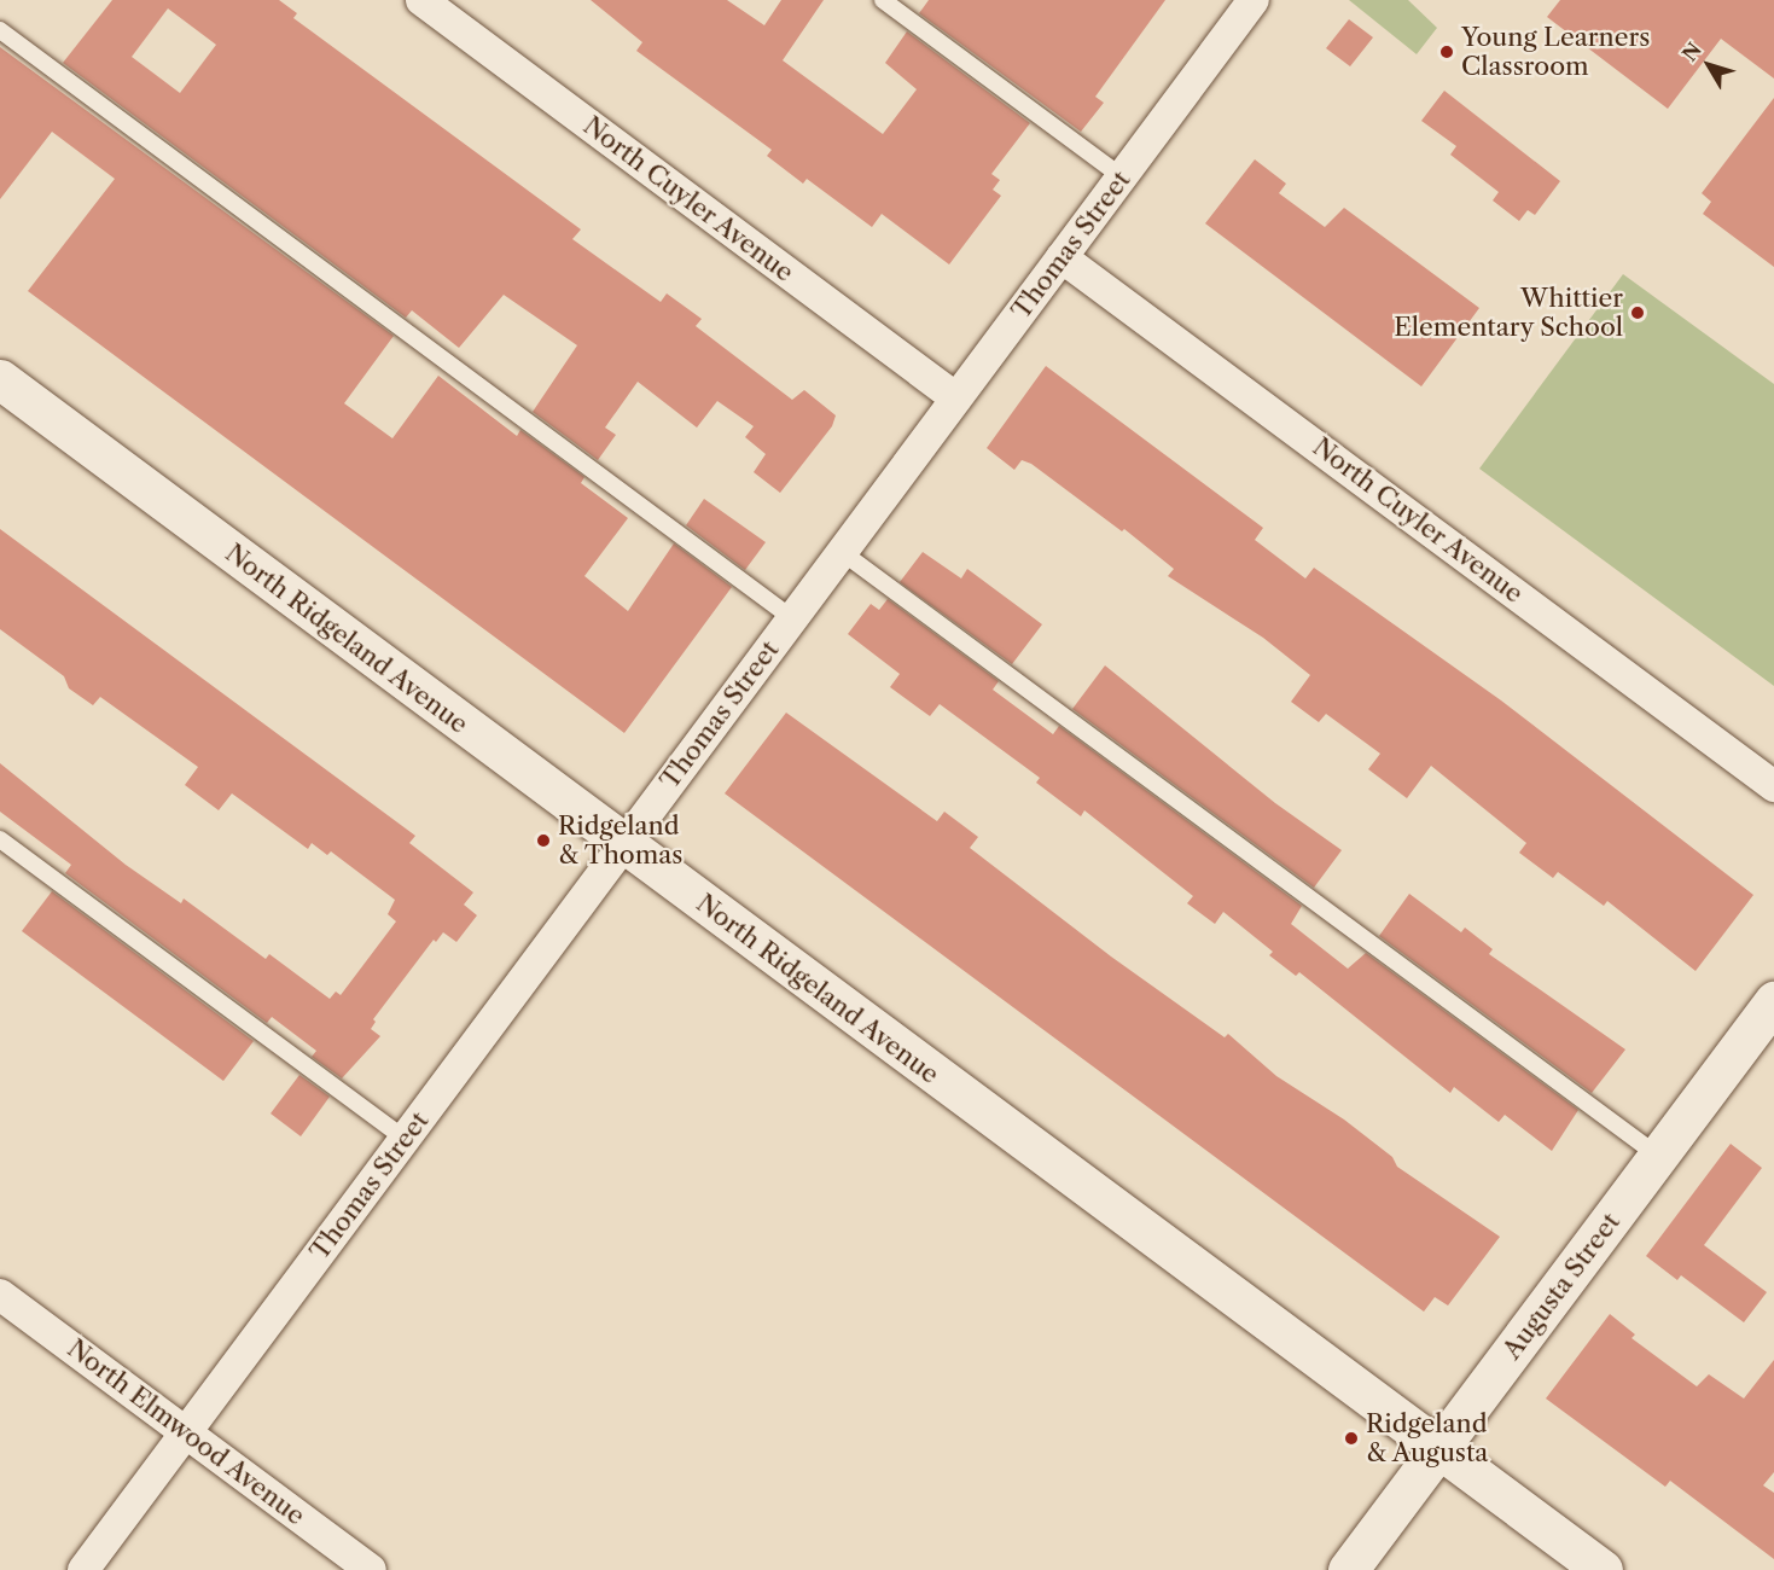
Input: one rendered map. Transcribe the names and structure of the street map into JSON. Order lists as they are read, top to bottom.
{
  "streets": {
    "street": [
      "North Cuyler Avenue",
      "Thomas Street",
      "North Ridgeland Avenue",
      "Augusta Street",
      "North Elmwood Avenue"
    ]
  },
  "crossings": [
    ["North Cuyler Avenue", "Thomas Street"],
    ["Thomas Street", "North Ridgeland Avenue"],
    ["Thomas Street", "North Elmwood Avenue"],
    ["North Ridgeland Avenue", "Augusta Street"]
  ],
  "places": [
    "Young Learners Classroom",
    "Whittier Elementary School",
    "Ridgeland & Thomas",
    "Ridgeland & Augusta"
  ],
  "north": "top left"
}
